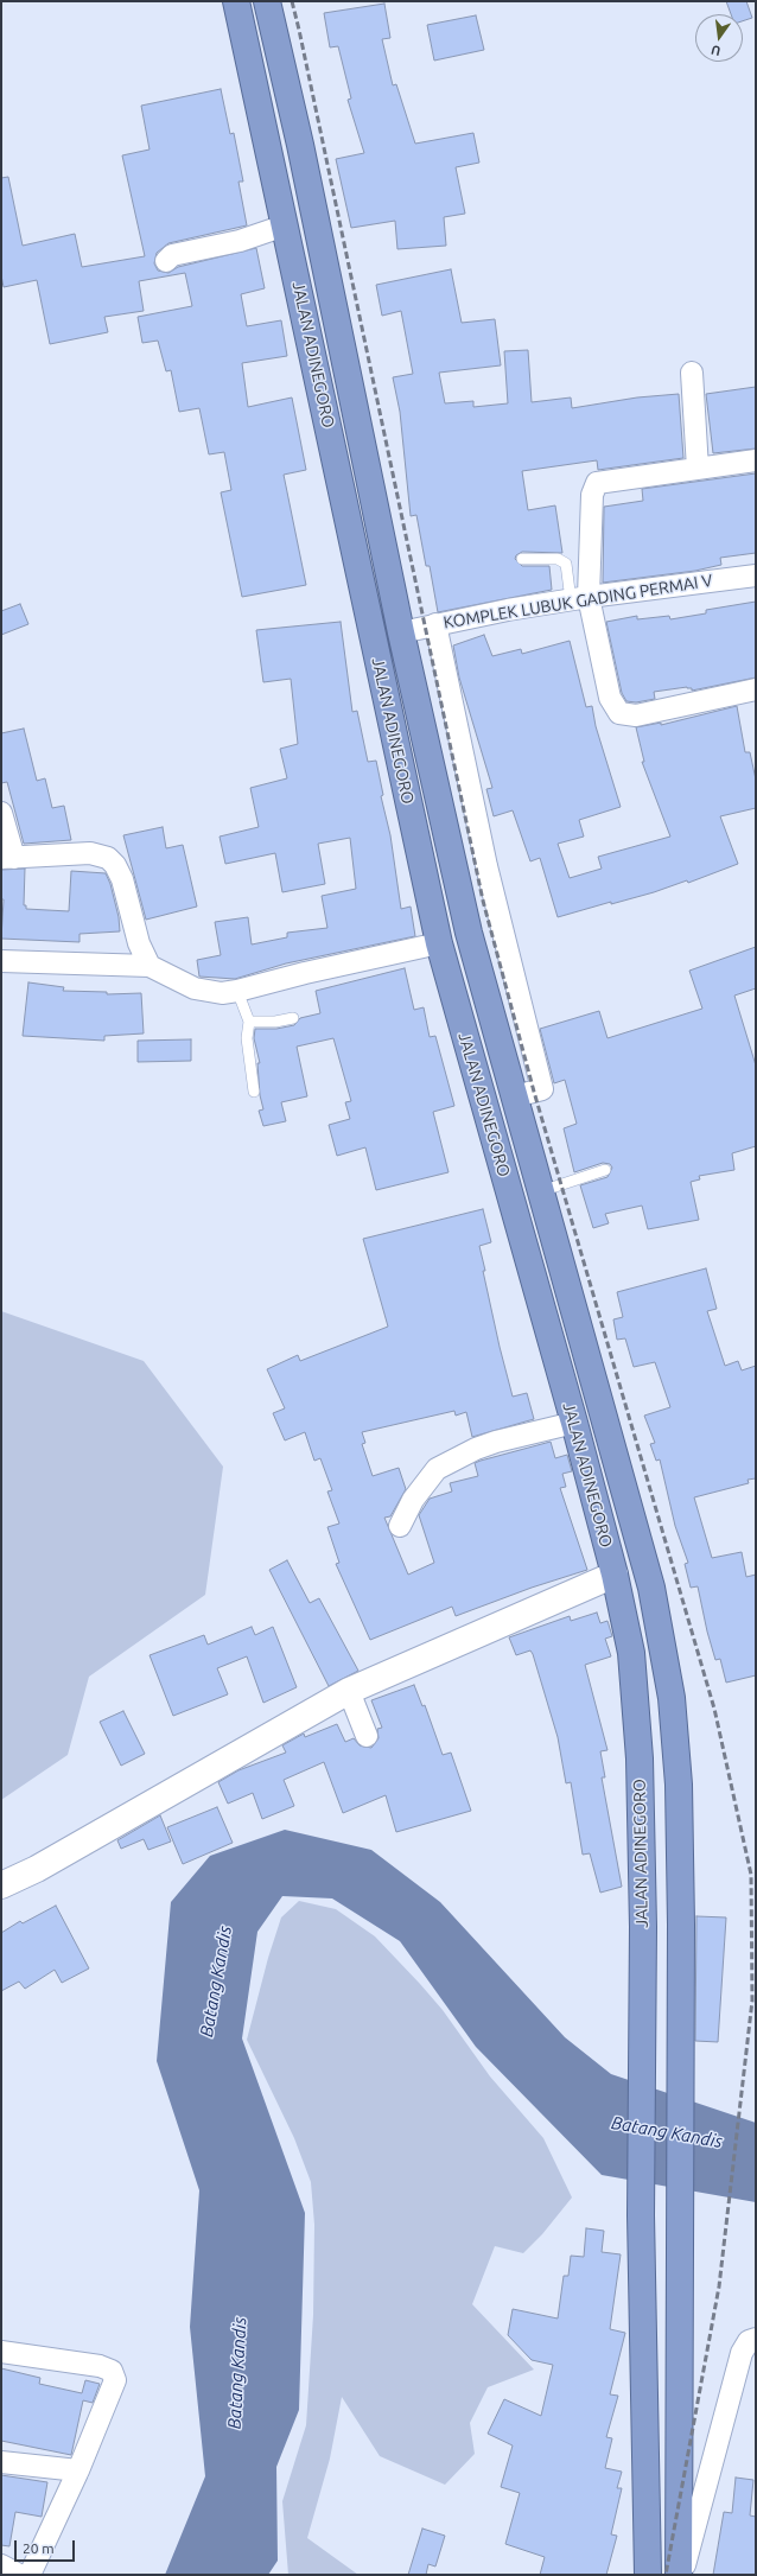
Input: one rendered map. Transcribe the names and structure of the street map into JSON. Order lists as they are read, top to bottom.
{
  "streets": {
    "highway": ["JALAN ADINEGORO"],
    "street": ["KOMPLEK LUBUK GADING PERMAI V"]
  },
  "crossings": [
    ["JALAN ADINEGORO", "KOMPLEK LUBUK GADING PERMAI V"]
  ],
  "water": ["Batang Kandis"],
  "scale_bar": "20 m",
  "north": "bottom"
}
